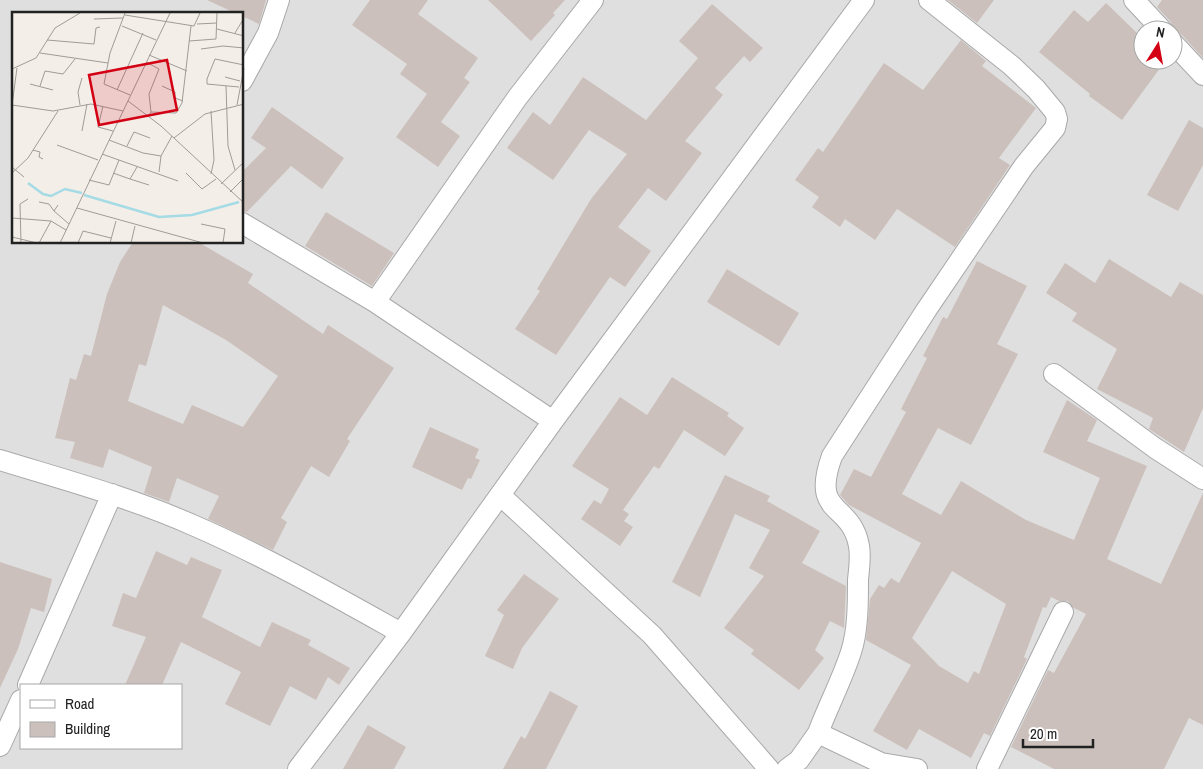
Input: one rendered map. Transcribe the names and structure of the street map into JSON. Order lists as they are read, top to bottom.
{
  "legend": ["Road", "Building"],
  "scale_bar": "20 m",
  "north": "top"
}
